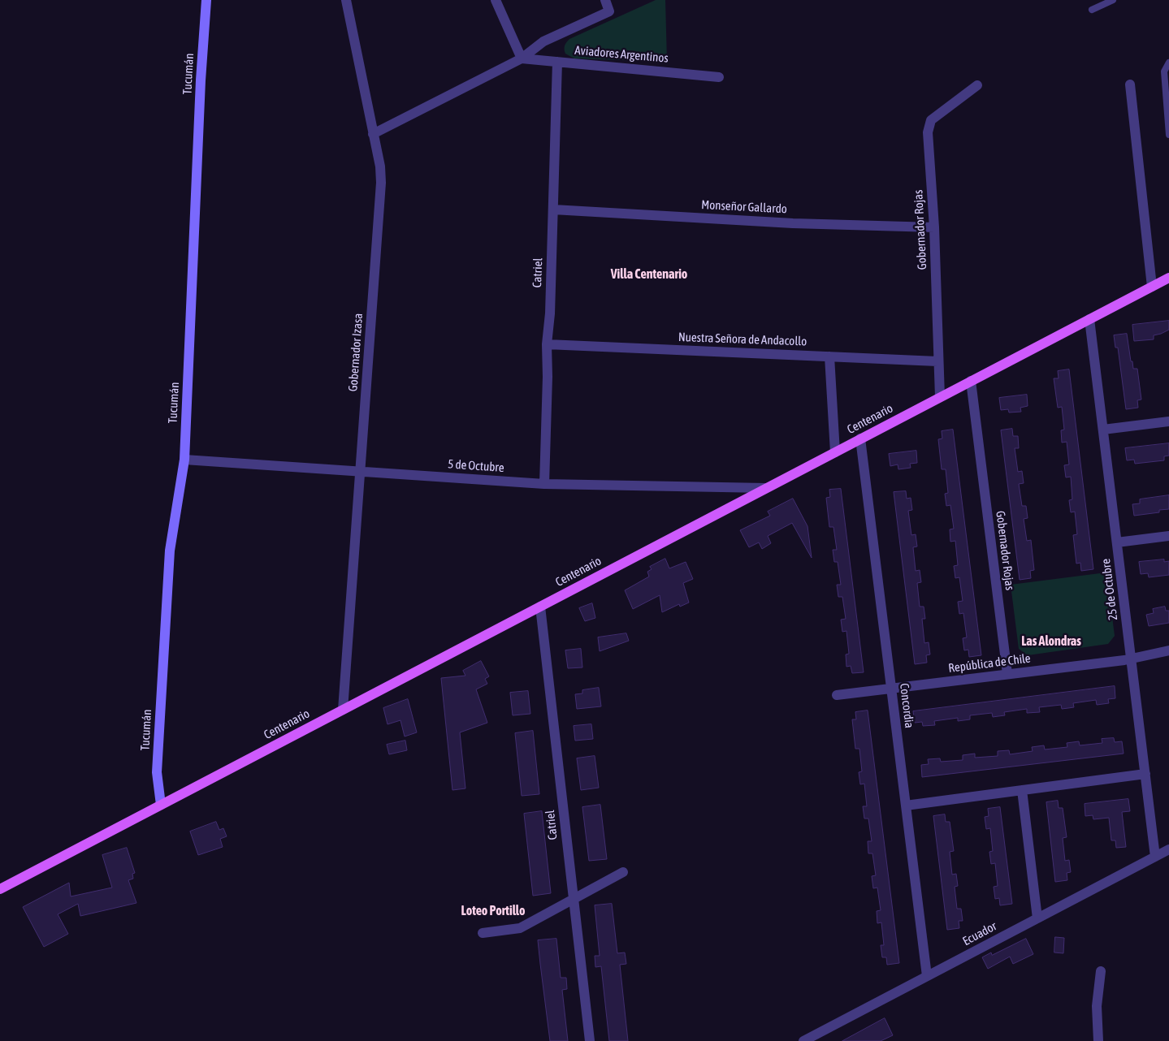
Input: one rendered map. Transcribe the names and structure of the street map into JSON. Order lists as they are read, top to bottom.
{
  "streets": {
    "main road": ["Tucumán", "Centenario"],
    "street": [
      "Aviadores Argentinos",
      "Monseñor Gallardo",
      "Gobernador Rojas",
      "Catriel",
      "Nuestra Señora de Andacollo",
      "Gobernador Izasa",
      "5 de Octubre",
      "25 de Octubre",
      "República de Chile",
      "Concordia",
      "Ecuador"
    ]
  },
  "crossings": [
    ["Aviadores Argentinos", "Catriel"],
    ["Tucumán", "Centenario"],
    ["Tucumán", "5 de Octubre"],
    ["Monseñor Gallardo", "Gobernador Rojas"],
    ["Monseñor Gallardo", "Catriel"],
    ["Gobernador Rojas", "Nuestra Señora de Andacollo"],
    ["Gobernador Rojas", "Centenario"],
    ["Gobernador Rojas", "República de Chile"],
    ["Catriel", "Nuestra Señora de Andacollo"],
    ["Catriel", "Centenario"],
    ["Catriel", "5 de Octubre"],
    ["Gobernador Izasa", "Centenario"],
    ["Gobernador Izasa", "5 de Octubre"],
    ["Centenario", "5 de Octubre"],
    ["Centenario", "25 de Octubre"],
    ["Centenario", "Concordia"],
    ["25 de Octubre", "República de Chile"],
    ["25 de Octubre", "Ecuador"],
    ["República de Chile", "Concordia"],
    ["Concordia", "Ecuador"]
  ],
  "districts": ["Villa Centenario", "Las Alondras", "Loteo Portillo"]
}
